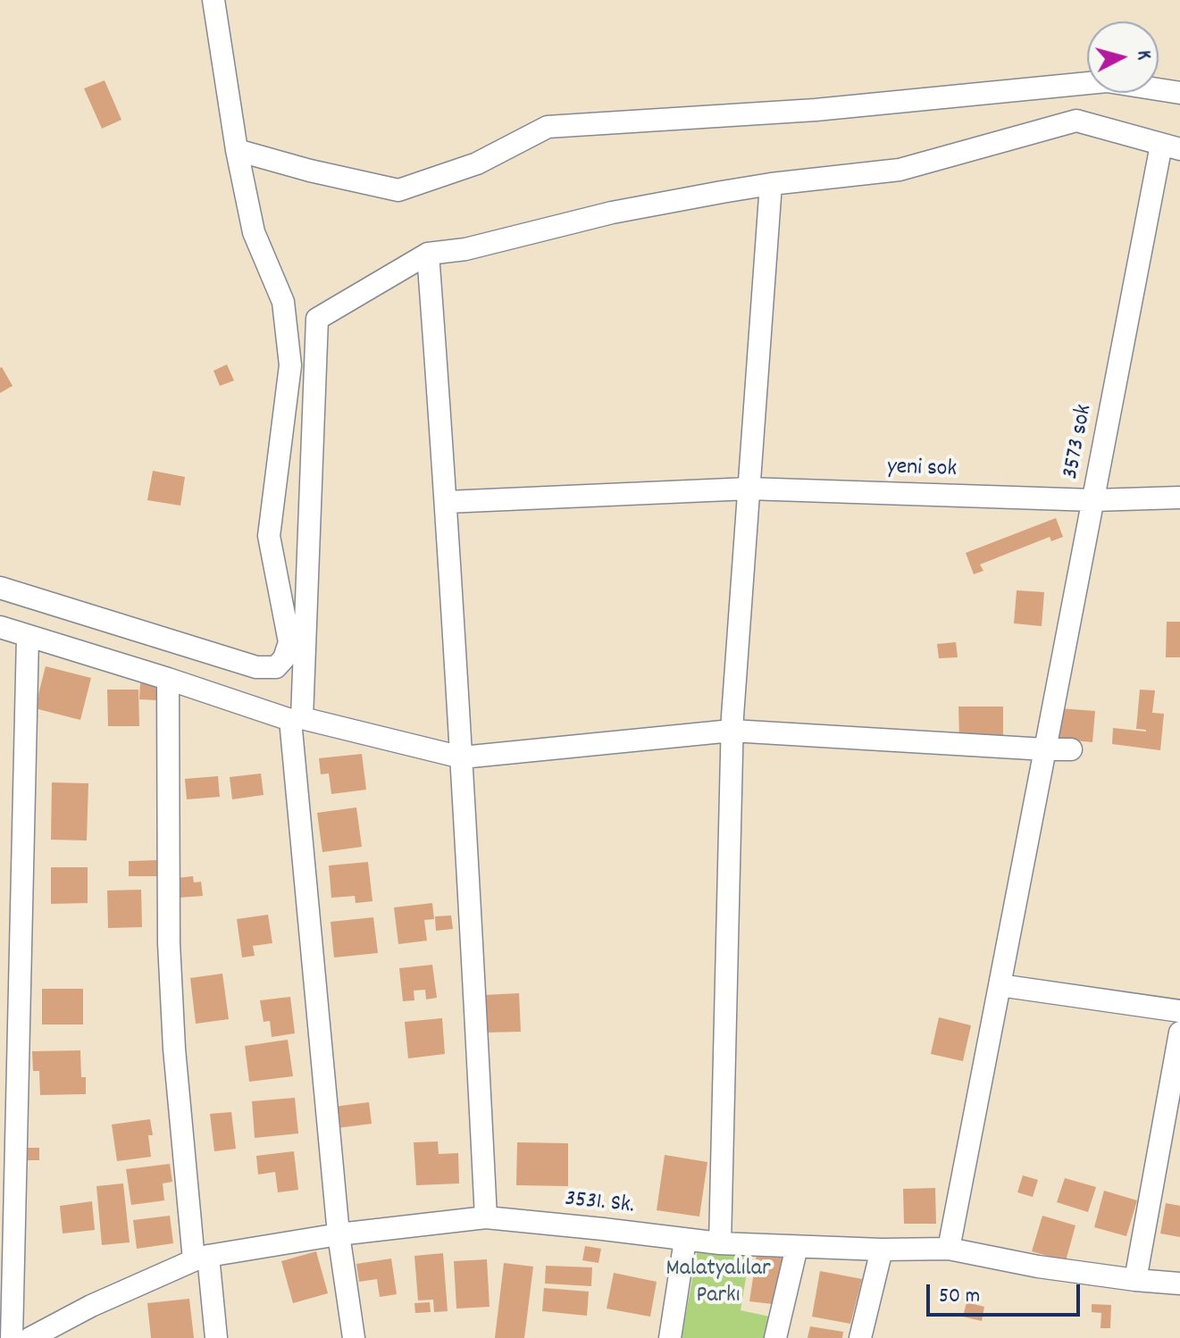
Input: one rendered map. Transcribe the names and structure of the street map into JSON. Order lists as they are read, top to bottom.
{
  "streets": {
    "street": ["3573 sok", "yeni sok", "3531. Sk."]
  },
  "crossings": [
    ["3573 sok", "yeni sok"],
    ["3573 sok", "3531. Sk."]
  ],
  "parks": ["Malatyalılar Parkı"],
  "scale_bar": "50 m",
  "north": "right"
}
